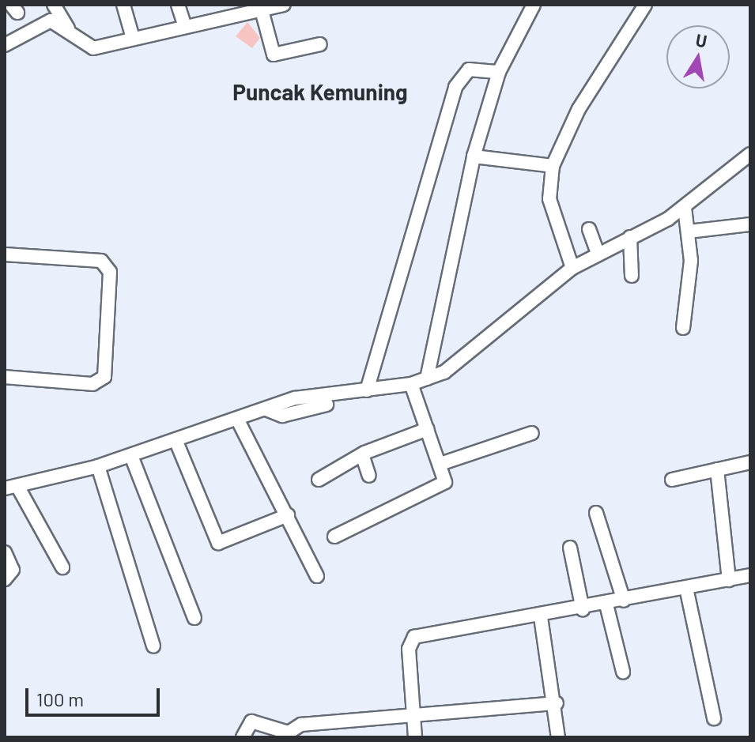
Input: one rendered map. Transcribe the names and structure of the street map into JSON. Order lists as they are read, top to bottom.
{
  "districts": ["Puncak Kemuning"],
  "scale_bar": "100 m",
  "north": "top"
}
